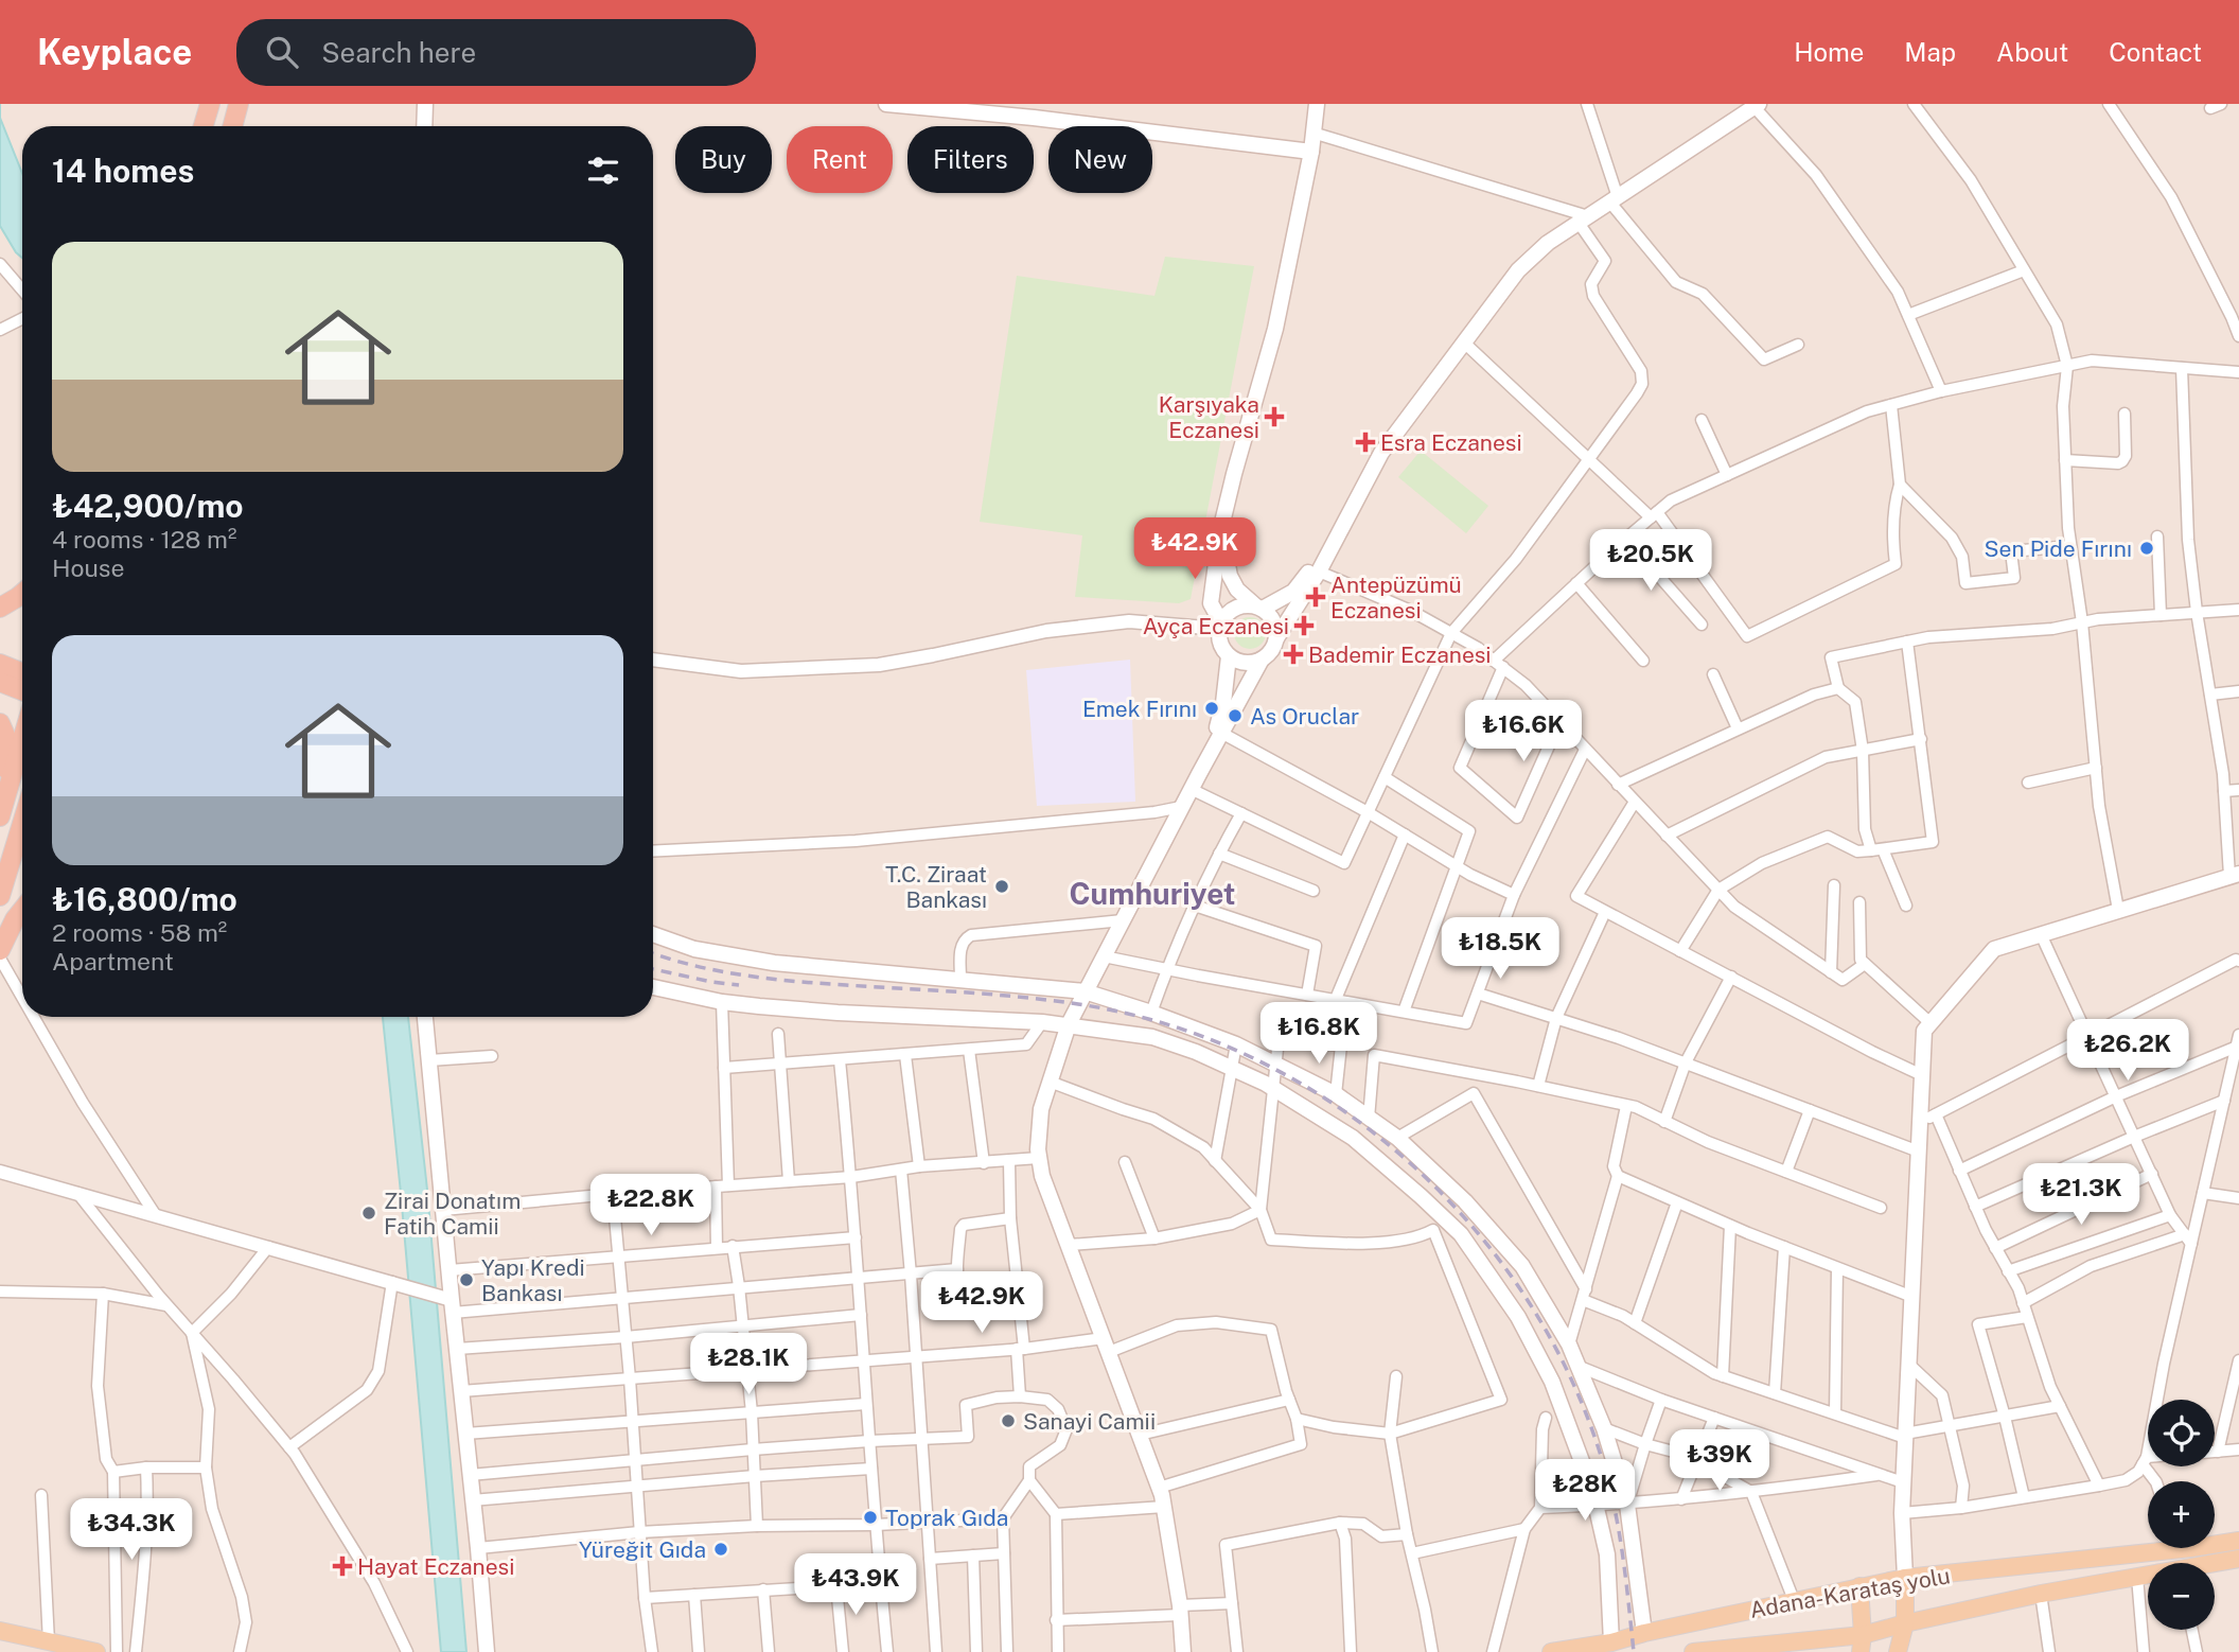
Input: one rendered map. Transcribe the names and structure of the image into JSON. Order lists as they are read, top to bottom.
{
  "streets": {
    "main road": ["Adana-Karataş yolu"]
  },
  "districts": ["Cumhuriyet"],
  "places": {
    "health": [
      "Karşıyaka Eczanesi",
      "Esra Eczanesi",
      "Antepüzümü Eczanesi",
      "Ayça Eczanesi",
      "Bademir Eczanesi",
      "Hayat Eczanesi"
    ],
    "other": [
      "Sen Pide Fırını",
      "Emek Fırını",
      "As Oruclar",
      "T.C. Ziraat Bankası",
      "Zirai Donatım Fatih Camii",
      "Yapı Kredi Bankası",
      "Sanayi Camii",
      "Toprak Gıda",
      "Yüreğit Gıda"
    ]
  },
  "page": {
    "header": "Keyplace",
    "search": "Search here",
    "nav": [
      "Home",
      "Map",
      "About",
      "Contact"
    ],
    "chip": [
      "Buy",
      "Rent",
      "Filters",
      "New"
    ],
    "heading": "14 homes",
    "list": [
      {
        "name": "₺42,900/mo",
        "note": "4 rooms · 128 m² · House"
      },
      {
        "name": "₺16,800/mo",
        "note": "2 rooms · 58 m² · Apartment"
      }
    ],
    "price": [
      "₺42.9K",
      "₺20.5K",
      "₺16.6K",
      "₺18.5K",
      "₺16.8K",
      "₺26.2K",
      "₺21.3K",
      "₺22.8K",
      "₺42.9K",
      "₺28.1K",
      "₺39K",
      "₺28K",
      "₺34.3K",
      "₺43.9K"
    ],
    "map_buttons": ["+", "−"]
  }
}
